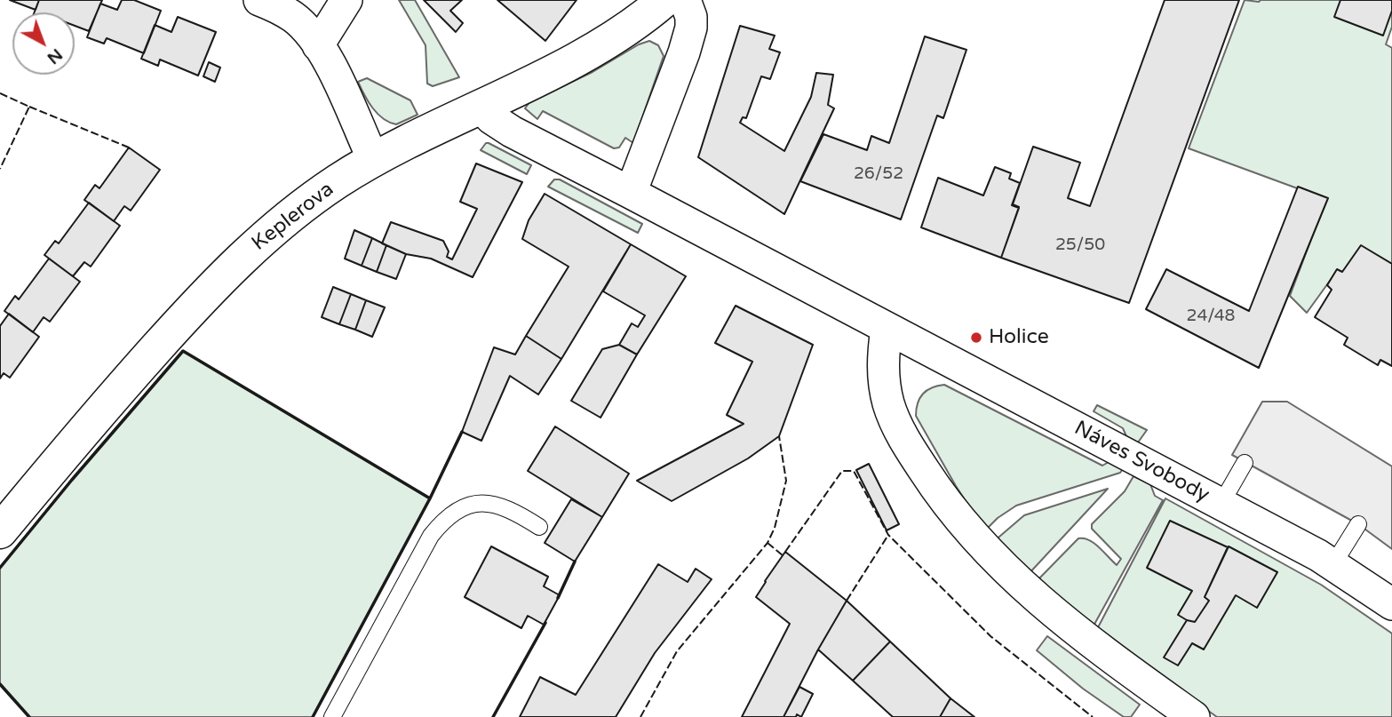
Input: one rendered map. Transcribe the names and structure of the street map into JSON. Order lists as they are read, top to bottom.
{
  "streets": {
    "main road": ["Keplerova"],
    "street": ["Náves Svobody"]
  },
  "crossings": [
    ["Keplerova", "Náves Svobody"]
  ],
  "places": ["Holice"],
  "house_numbers": ["26/52", "25/50", "24/48"],
  "north": "bottom right"
}
